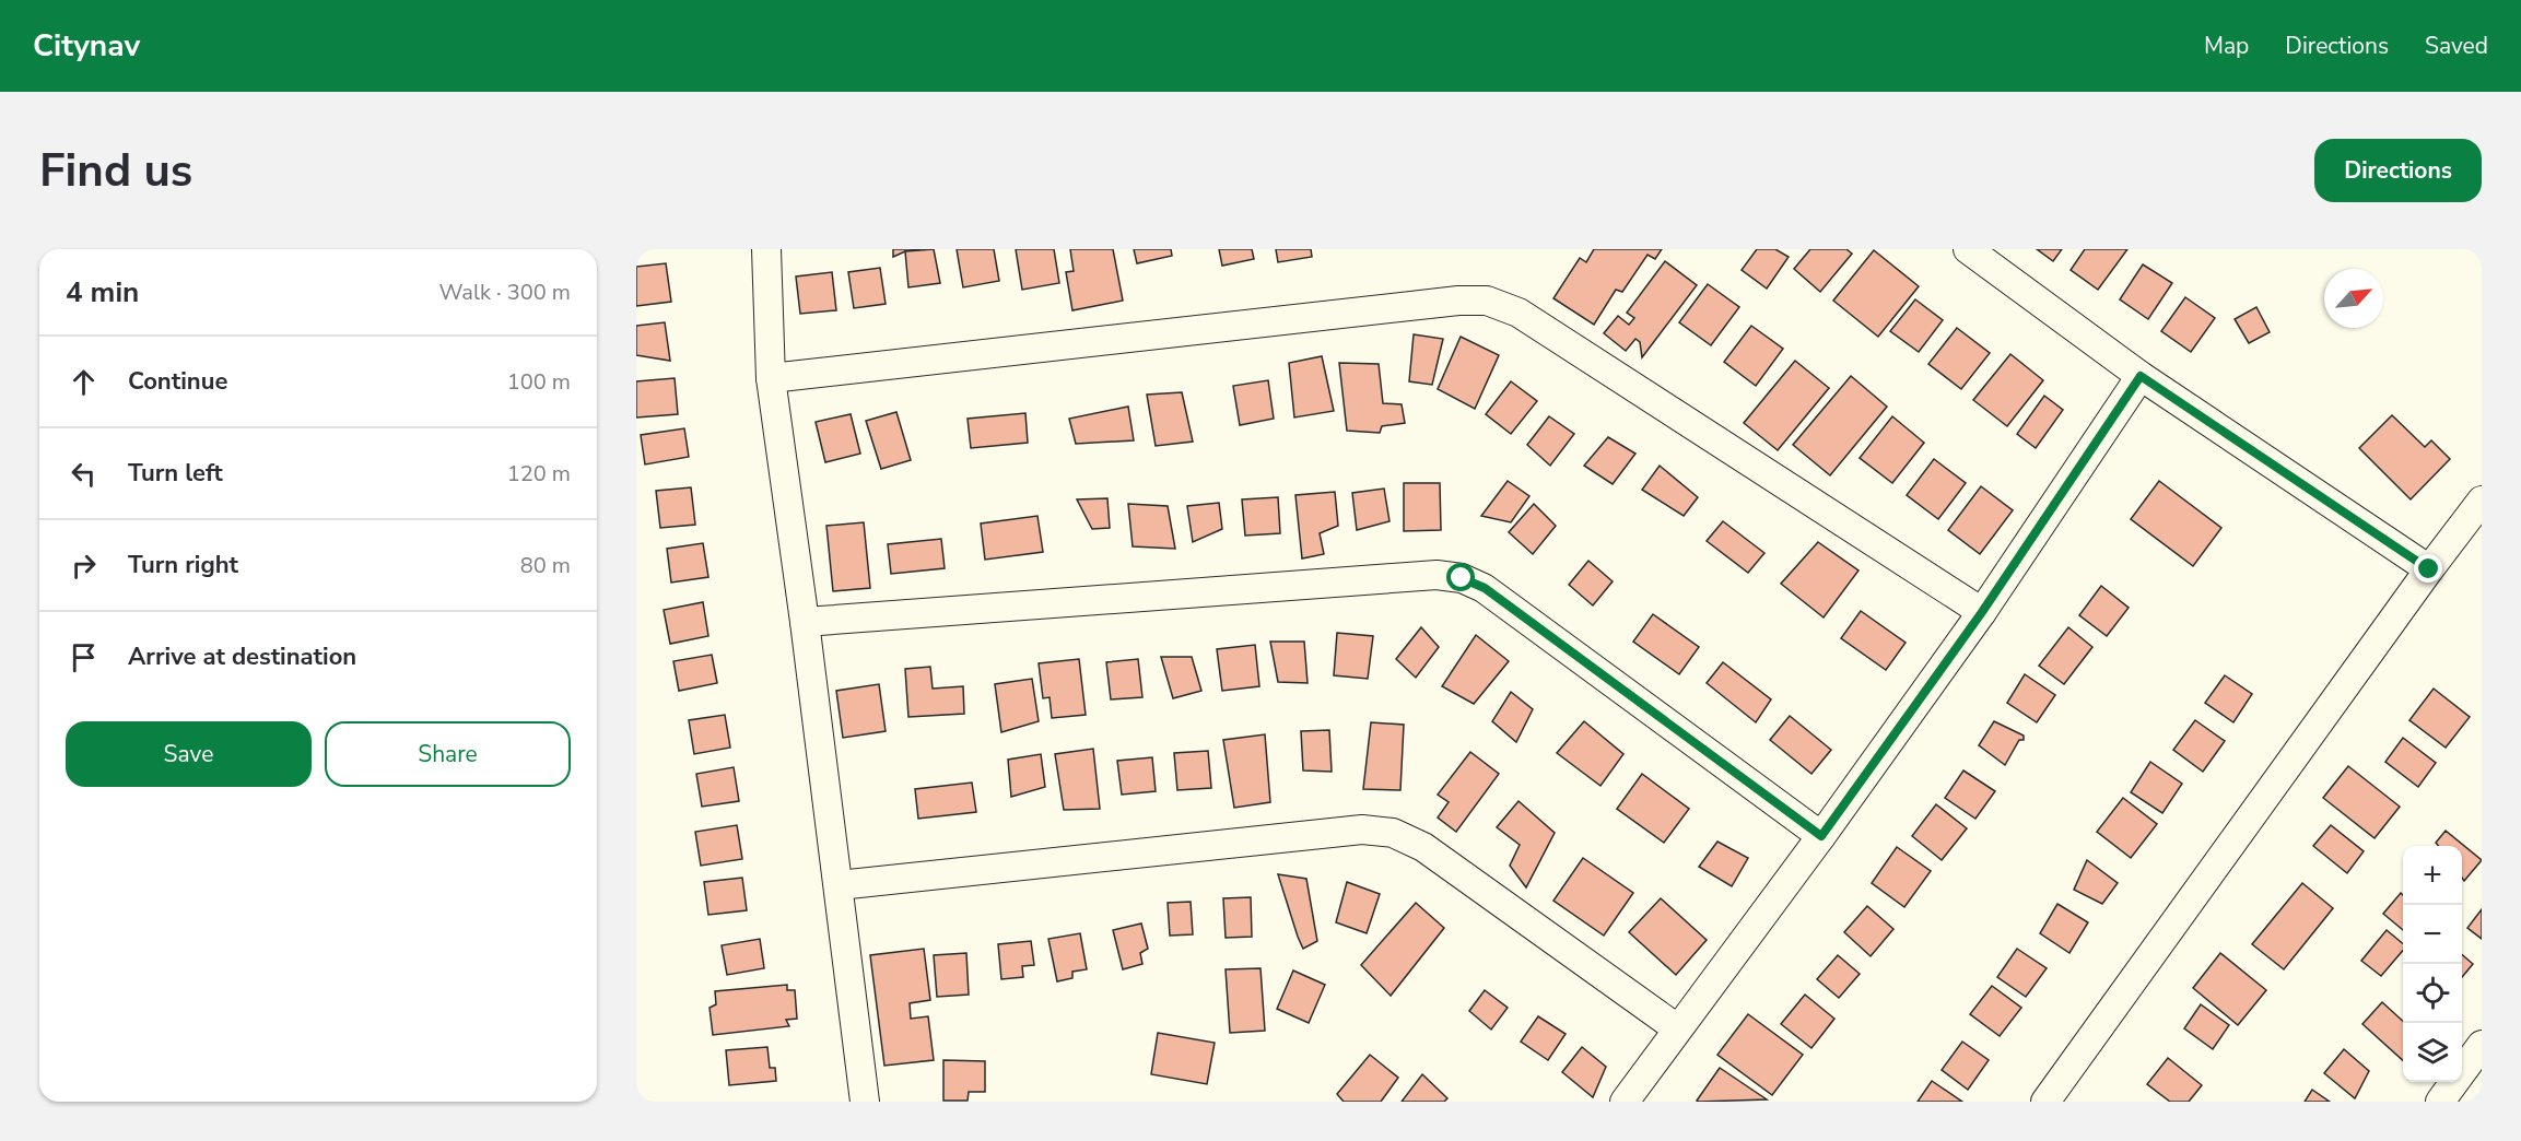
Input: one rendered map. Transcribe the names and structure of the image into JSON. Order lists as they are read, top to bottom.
{
  "north": "top right",
  "page": {
    "header": "Citynav",
    "nav": ["Map", "Directions", "Saved"],
    "buttons": [
      "Directions",
      ["Save", "Share"]
    ],
    "title": "Find us",
    "heading": ["4 min", "Walk · 300 m"],
    "list": [
      ["Continue", "100 m"],
      ["Turn left", "120 m"],
      ["Turn right", "80 m"],
      "Arrive at destination"
    ],
    "map_buttons": ["+", "−"]
  }
}
